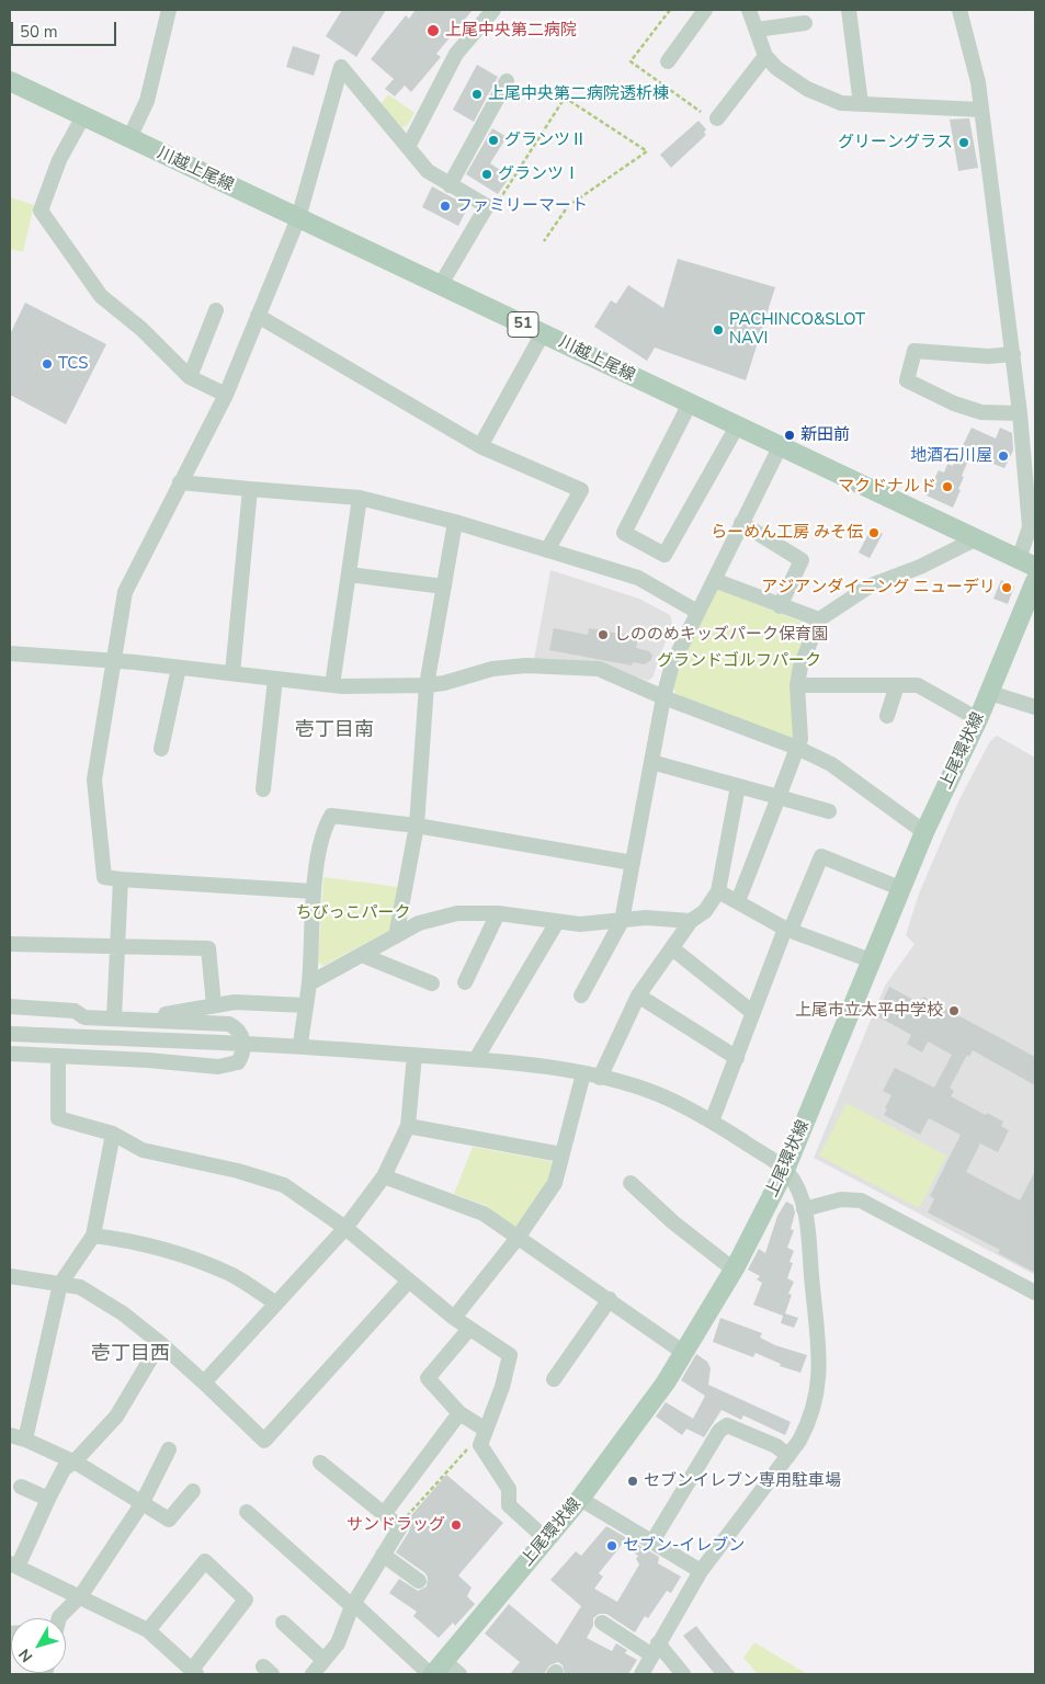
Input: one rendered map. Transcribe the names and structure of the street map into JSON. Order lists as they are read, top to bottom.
{
  "streets": {
    "main road": ["川越上尾線", "51", "上尾環状線"]
  },
  "districts": ["壱丁目南", "壱丁目西"],
  "parks": ["グランドゴルフパーク", "ちびっこパーク"],
  "places": [
    "上尾中央第二病院",
    "上尾中央第二病院透析棟",
    "グランツⅡ",
    "グリーングラス",
    "グランツⅠ",
    "ファミリーマート",
    "PACHINCO&SLOT NAVI",
    "TCS",
    "新田前",
    "地酒石川屋",
    "マクドナルド",
    "らーめん工房 みそ伝",
    "アジアンダイニング ニューデリ",
    "しののめキッズパーク保育園",
    "上尾市立太平中学校",
    "セブンイレブン専用駐車場",
    "サンドラッグ",
    "セブン-イレブン"
  ],
  "scale_bar": "50 m",
  "north": "bottom left"
}
